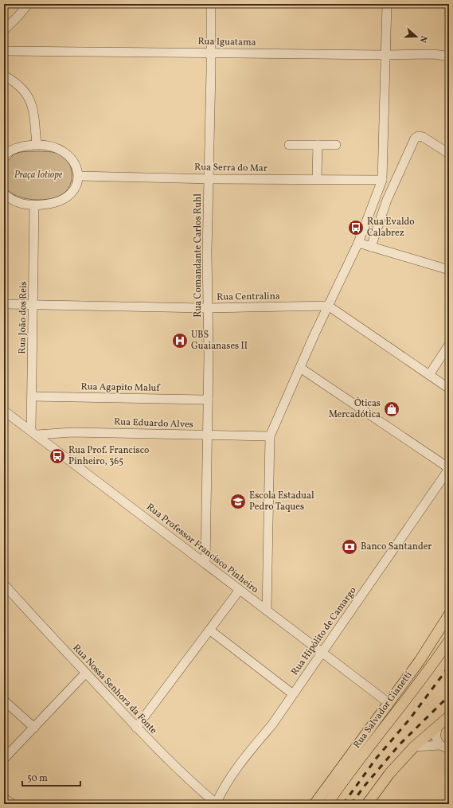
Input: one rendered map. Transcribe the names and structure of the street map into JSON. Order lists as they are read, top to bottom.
{
  "streets": {
    "main road": ["Rua Salvador Gianetti"],
    "street": [
      "Rua Iguatama",
      "Rua Serra do Mar",
      "Rua Comandante Carlos Ruhl",
      "Rua Centralina",
      "Rua João dos Reis",
      "Rua Agapito Maluf",
      "Rua Eduardo Alves",
      "Rua Professor Francisco Pinheiro",
      "Rua Hipólito de Camargo",
      "Rua Nossa Senhora da Fonte"
    ]
  },
  "crossings": [
    ["Rua Iguatama", "Rua Comandante Carlos Ruhl"],
    ["Rua Serra do Mar", "Rua Comandante Carlos Ruhl"],
    ["Rua Comandante Carlos Ruhl", "Rua Centralina"],
    ["Rua Comandante Carlos Ruhl", "Rua Agapito Maluf"],
    ["Rua Comandante Carlos Ruhl", "Rua Eduardo Alves"],
    ["Rua Comandante Carlos Ruhl", "Rua Professor Francisco Pinheiro"],
    ["Rua Centralina", "Rua João dos Reis"],
    ["Rua João dos Reis", "Rua Agapito Maluf"],
    ["Rua João dos Reis", "Rua Eduardo Alves"],
    ["Rua João dos Reis", "Rua Professor Francisco Pinheiro"],
    ["Rua Eduardo Alves", "Rua Professor Francisco Pinheiro"],
    ["Rua Professor Francisco Pinheiro", "Rua Hipólito de Camargo"],
    ["Rua Professor Francisco Pinheiro", "Rua Salvador Gianetti"],
    ["Rua Hipólito de Camargo", "Rua Nossa Senhora da Fonte"]
  ],
  "parks": ["Praça Iotiope"],
  "places": {
    "bus stop": ["Rua Evaldo Calabrez", "Rua Prof. Francisco Pinheiro, 365"],
    "hospital": ["UBS Guaianases II"],
    "shop": ["Óticas Mercadótica"],
    "school or university": ["Escola Estadual Pedro Taques"],
    "bank": ["Banco Santander"]
  },
  "scale_bar": "50 m",
  "north": "right"
}
